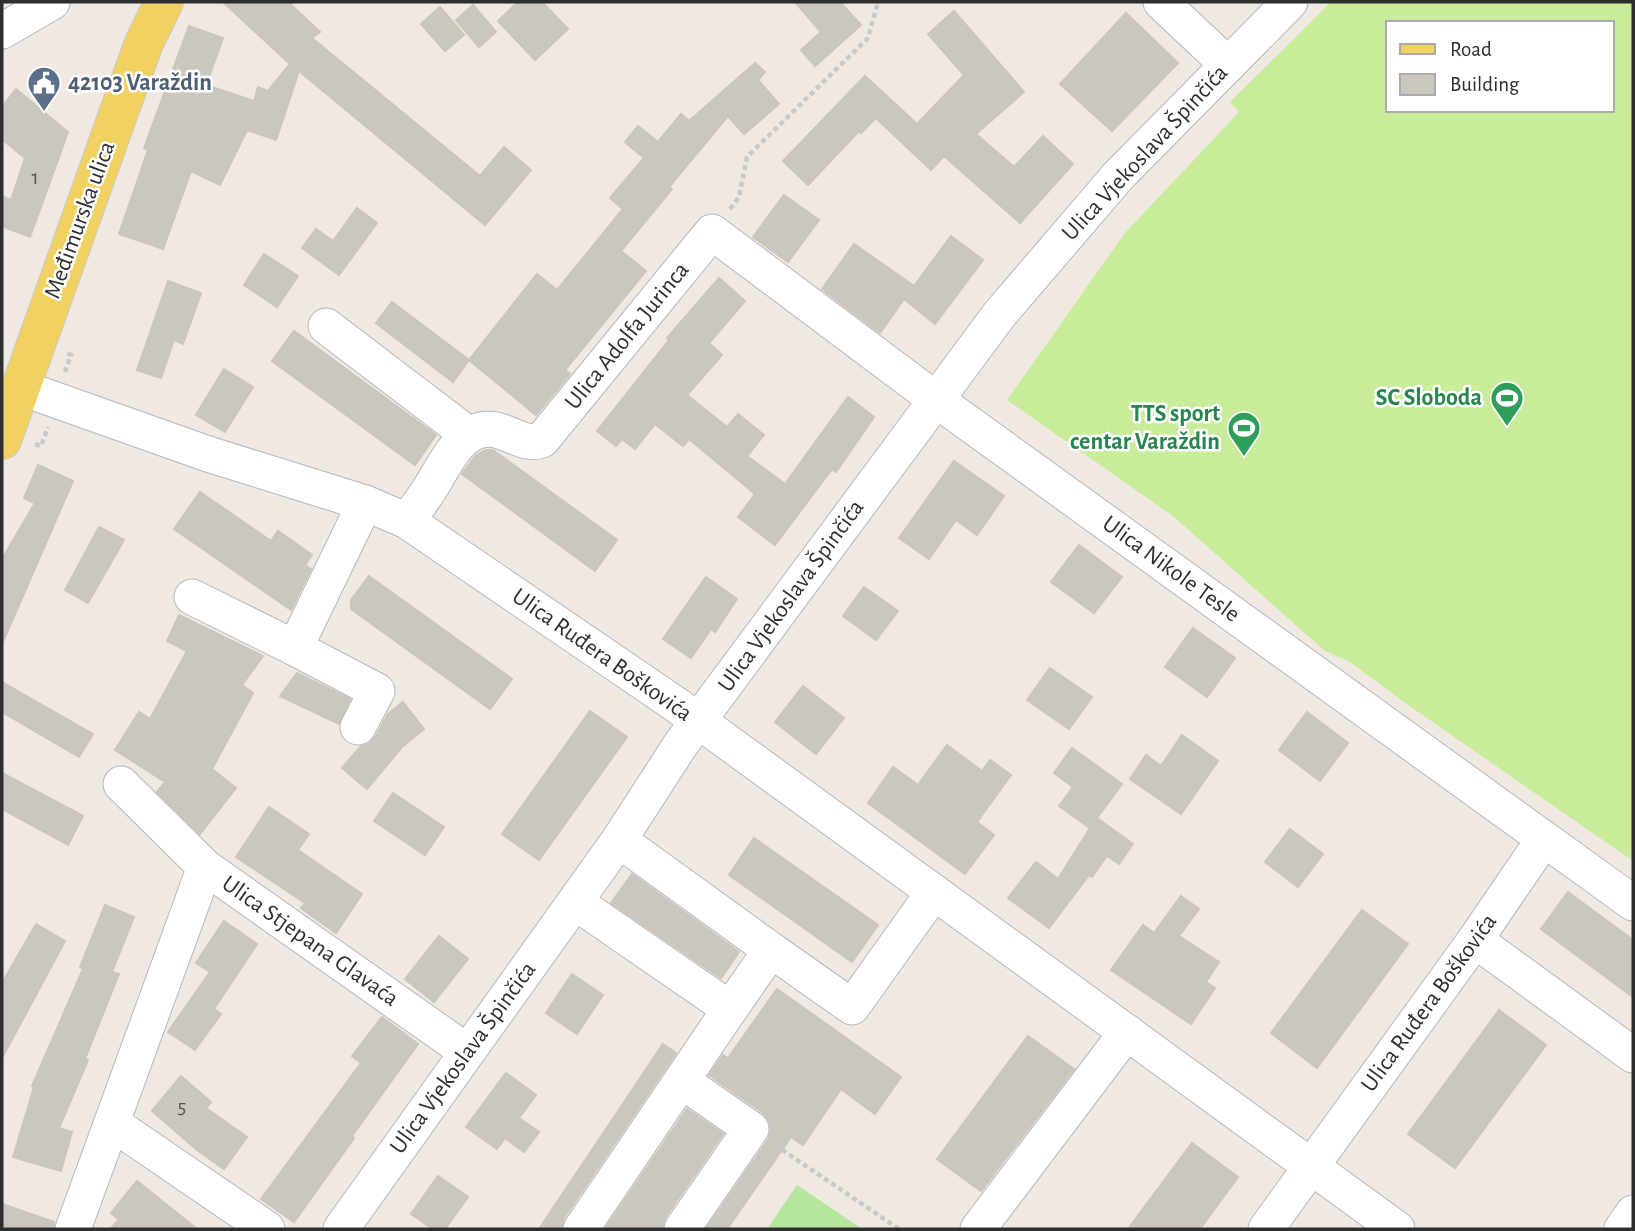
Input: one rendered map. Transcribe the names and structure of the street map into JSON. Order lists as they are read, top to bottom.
{
  "streets": {
    "main road": ["Međimurska ulica"],
    "street": [
      "Ulica Vjekoslava Špinčića",
      "Ulica Adolfa Jurinca",
      "Ulica Nikole Tesle",
      "Ulica Ruđera Boškovića",
      "Ulica Stjepana Glavaća"
    ]
  },
  "crossings": [
    ["Ulica Vjekoslava Špinčića", "Ulica Nikole Tesle"],
    ["Ulica Vjekoslava Špinčića", "Ulica Ruđera Boškovića"],
    ["Ulica Vjekoslava Špinčića", "Ulica Stjepana Glavaća"],
    ["Međimurska ulica", "Ulica Ruđera Boškovića"],
    ["Ulica Adolfa Jurinca", "Ulica Nikole Tesle"],
    ["Ulica Nikole Tesle", "Ulica Ruđera Boškovića"]
  ],
  "places": {
    "public building": ["42103 Varaždin"],
    "sports": ["SC Sloboda", "TTS sport centar Varaždin"]
  },
  "house_numbers": ["1", "5"],
  "legend": ["Road", "Building"]
}
